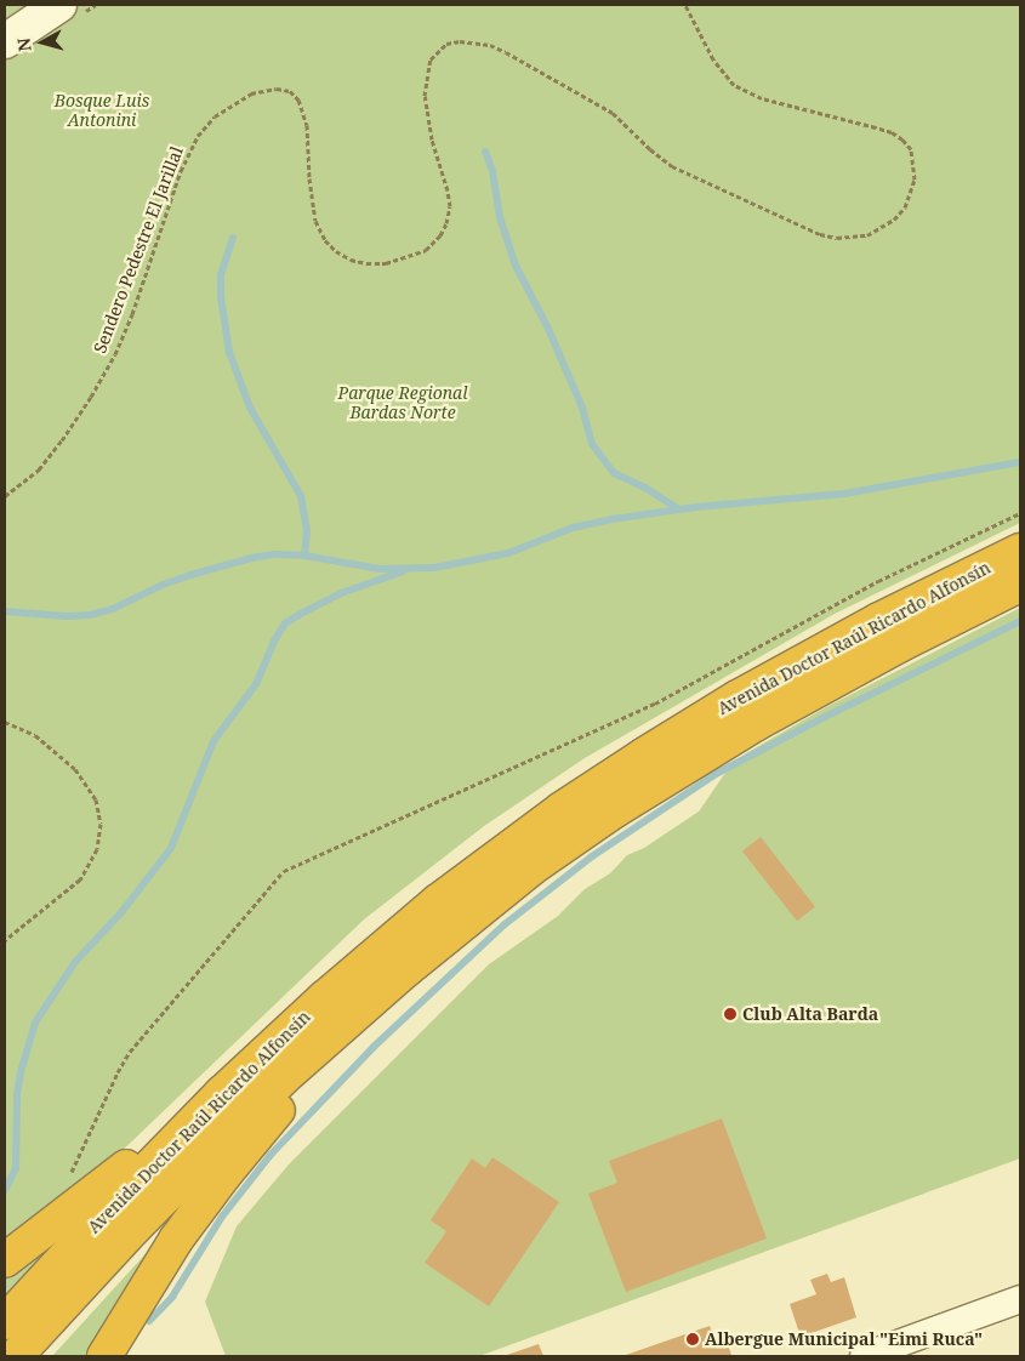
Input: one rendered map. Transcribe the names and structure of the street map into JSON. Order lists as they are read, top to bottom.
{
  "streets": {
    "highway": ["Avenida Doctor Raúl Ricardo Alfonsín"],
    "path": ["Sendero Pedestre El Jarillal"]
  },
  "parks": ["Bosque Luis Antonini", "Parque Regional Bardas Norte"],
  "places": ["Club Alta Barda", "Albergue Municipal \"Eimi Ruca\""],
  "north": "left"
}
